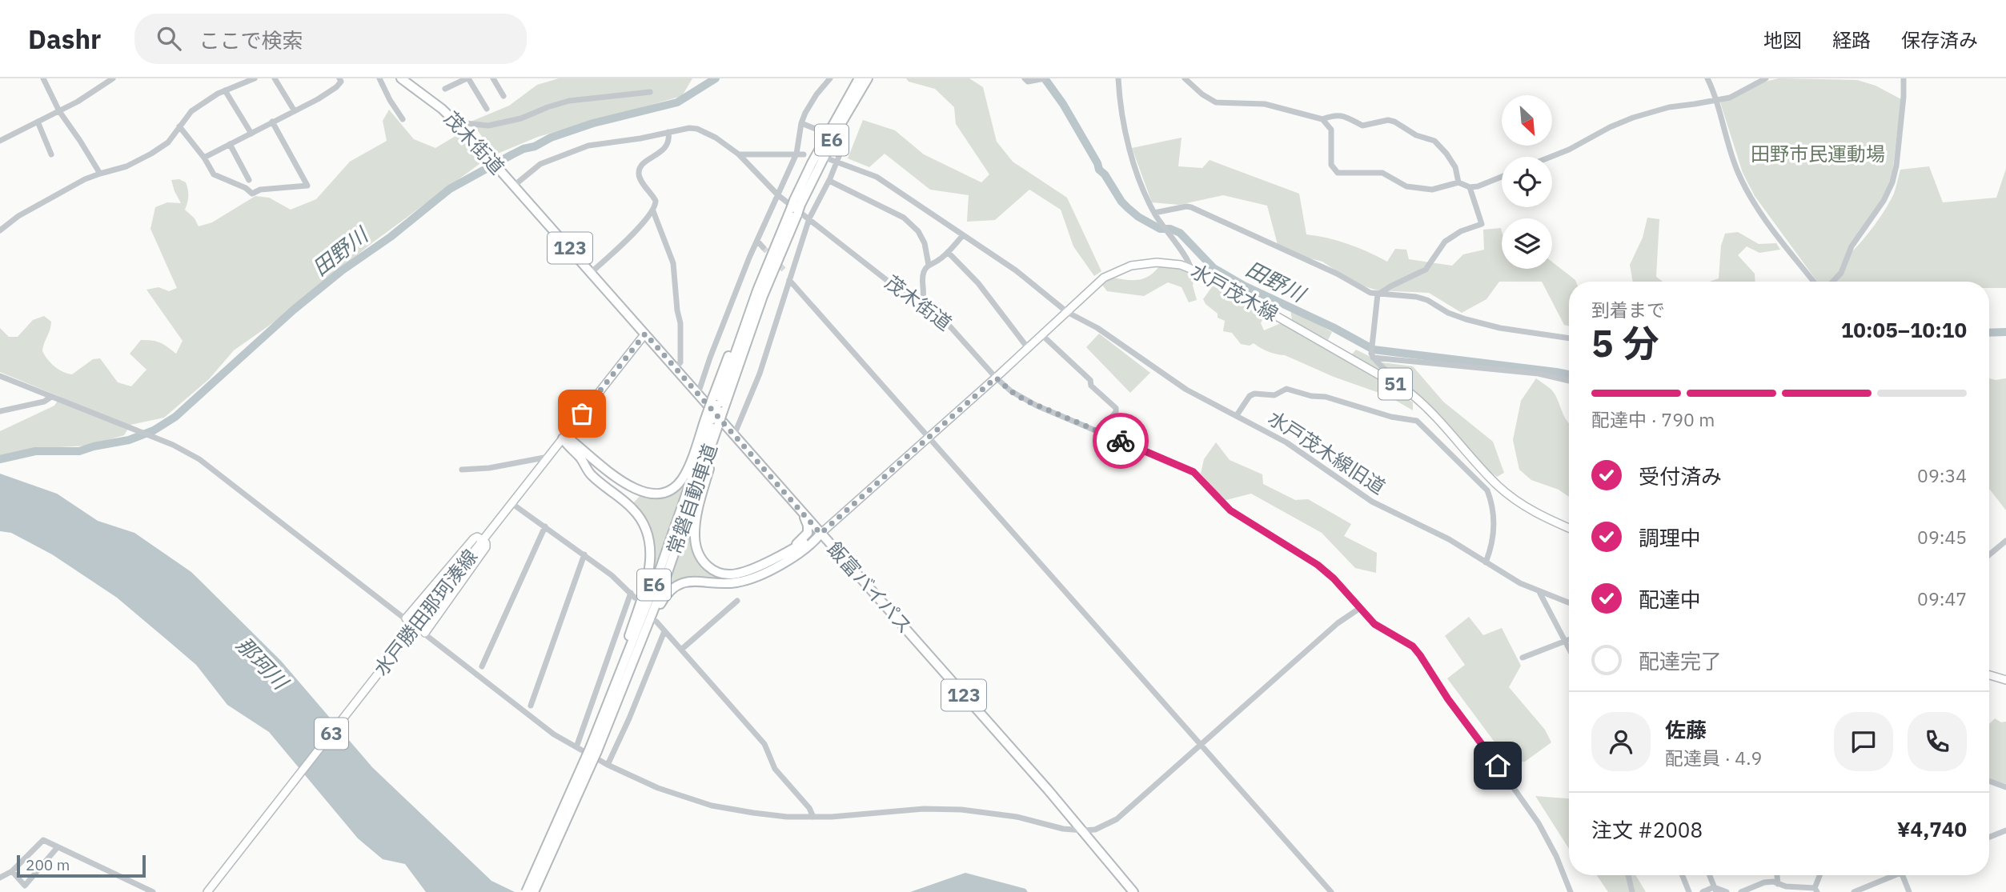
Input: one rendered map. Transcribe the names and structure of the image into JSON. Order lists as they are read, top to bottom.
{
  "streets": {
    "highway": [
      "E6",
      "茂木街道",
      "123",
      "常磐自動車道",
      "飯富バイパス"
    ],
    "main road": [
      "水戸茂木線",
      "51",
      "水戸勝田那珂湊線",
      "63"
    ],
    "street": ["水戸茂木線旧道"]
  },
  "crossings": [
    ["茂木街道", "水戸茂木線"],
    ["茂木街道", "飯富バイパス"],
    ["水戸茂木線", "水戸茂木線旧道"],
    ["水戸茂木線", "飯富バイパス"],
    ["飯富バイパス", "水戸勝田那珂湊線"]
  ],
  "water": ["田野川", "那珂川"],
  "parks": ["田野市民運動場"],
  "scale_bar": "200 m",
  "north": "bottom right",
  "page": {
    "header": "Dashr",
    "search": "ここで検索",
    "nav": ["地図", "経路", "保存済み"],
    "heading": ["5 分", "到着まで", "10:05–10:10"],
    "panel": [
      "佐藤",
      "配達員 · 4.9",
      "注文 #2008",
      "¥4,740"
    ],
    "bar": "配達中 · 790 m",
    "list": [
      ["受付済み", "09:34"],
      ["調理中", "09:45"],
      ["配達中", "09:47"],
      "配達完了"
    ],
    "scale": "200 m"
  }
}
